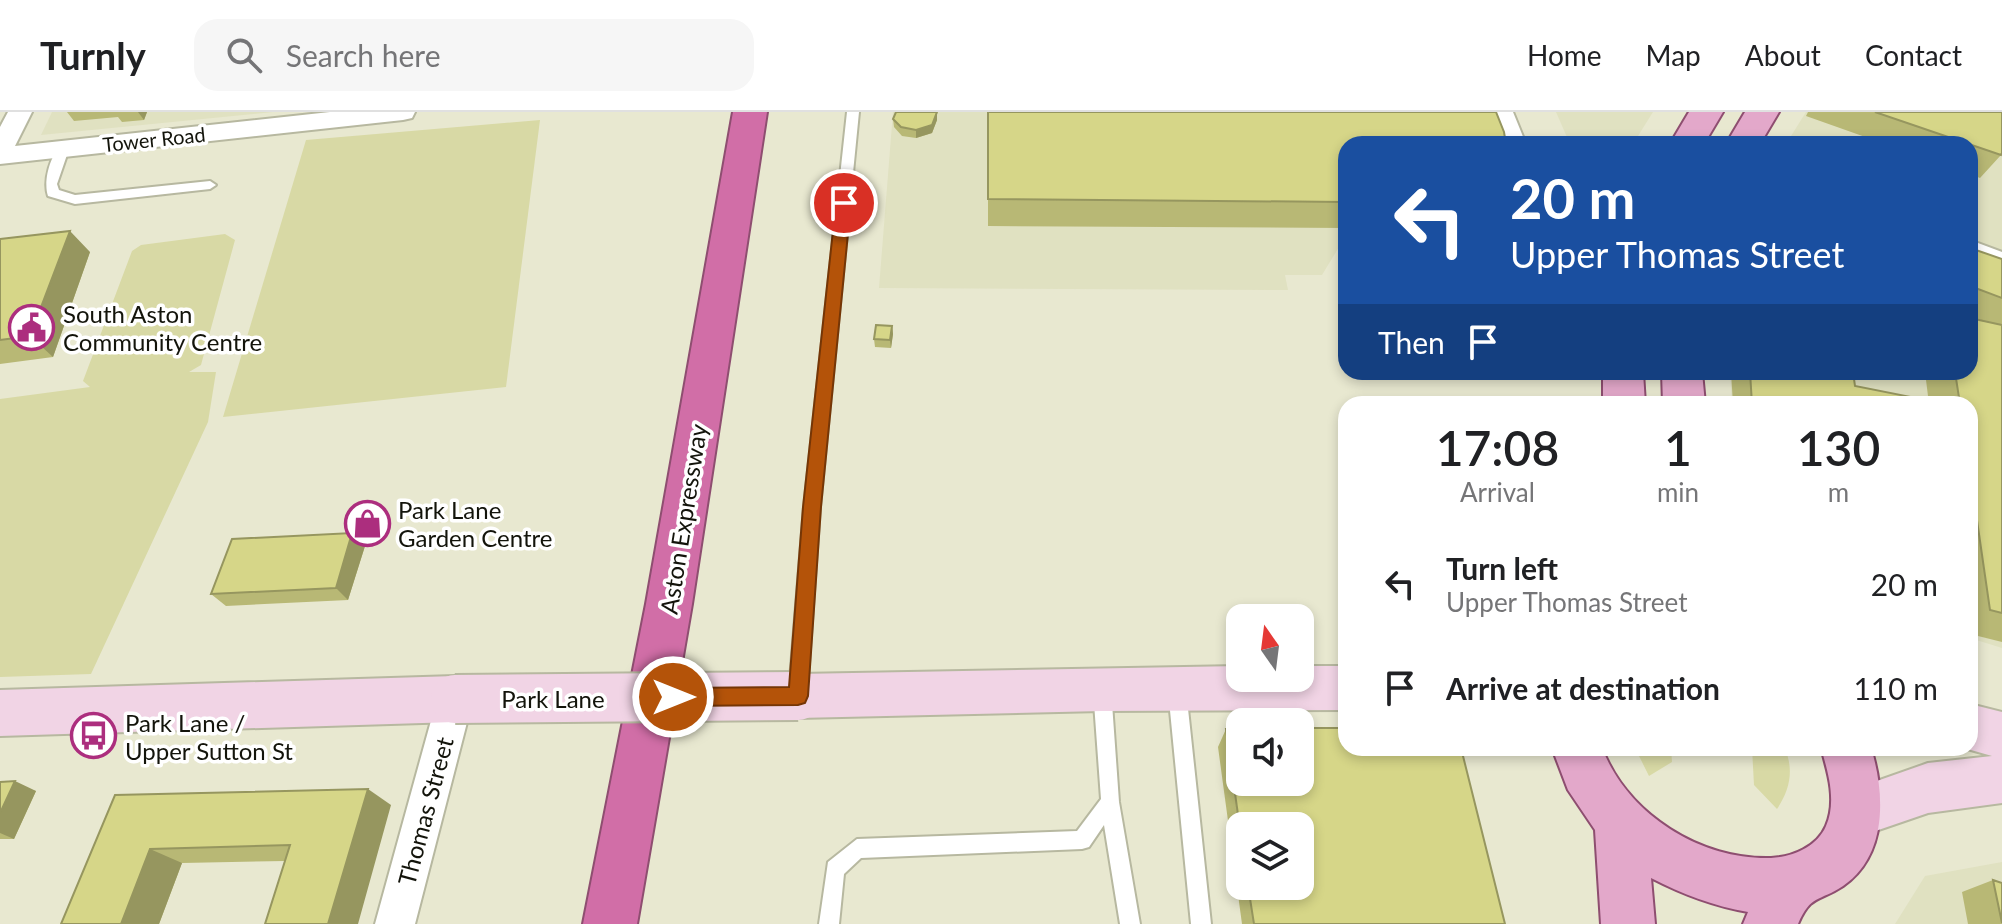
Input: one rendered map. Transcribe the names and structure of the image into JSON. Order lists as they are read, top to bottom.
{
  "streets": {
    "highway": ["Aston Expressway"],
    "main road": ["Park Lane"],
    "street": ["Tower Road", "Thomas Street"]
  },
  "crossings": [
    ["Park Lane", "Thomas Street"]
  ],
  "places": {
    "public building": ["South Aston Community Centre"],
    "shop": ["Park Lane Garden Centre"],
    "bus stop": ["Park Lane / Upper Sutton St"]
  },
  "north": "top",
  "page": {
    "header": "Turnly",
    "search": "Search here",
    "nav": [
      "Home",
      "Map",
      "About",
      "Contact"
    ],
    "turn": ["20 m", "Upper Thomas Street"],
    "then": "Then",
    "eta": [
      "17:08",
      "Arrival",
      "1",
      "min",
      "130",
      "m"
    ],
    "list": [
      {
        "name": "Turn left",
        "note": "Upper Thomas Street",
        "value": "20 m"
      },
      {
        "name": "Arrive at destination",
        "value": "110 m"
      }
    ]
  }
}
